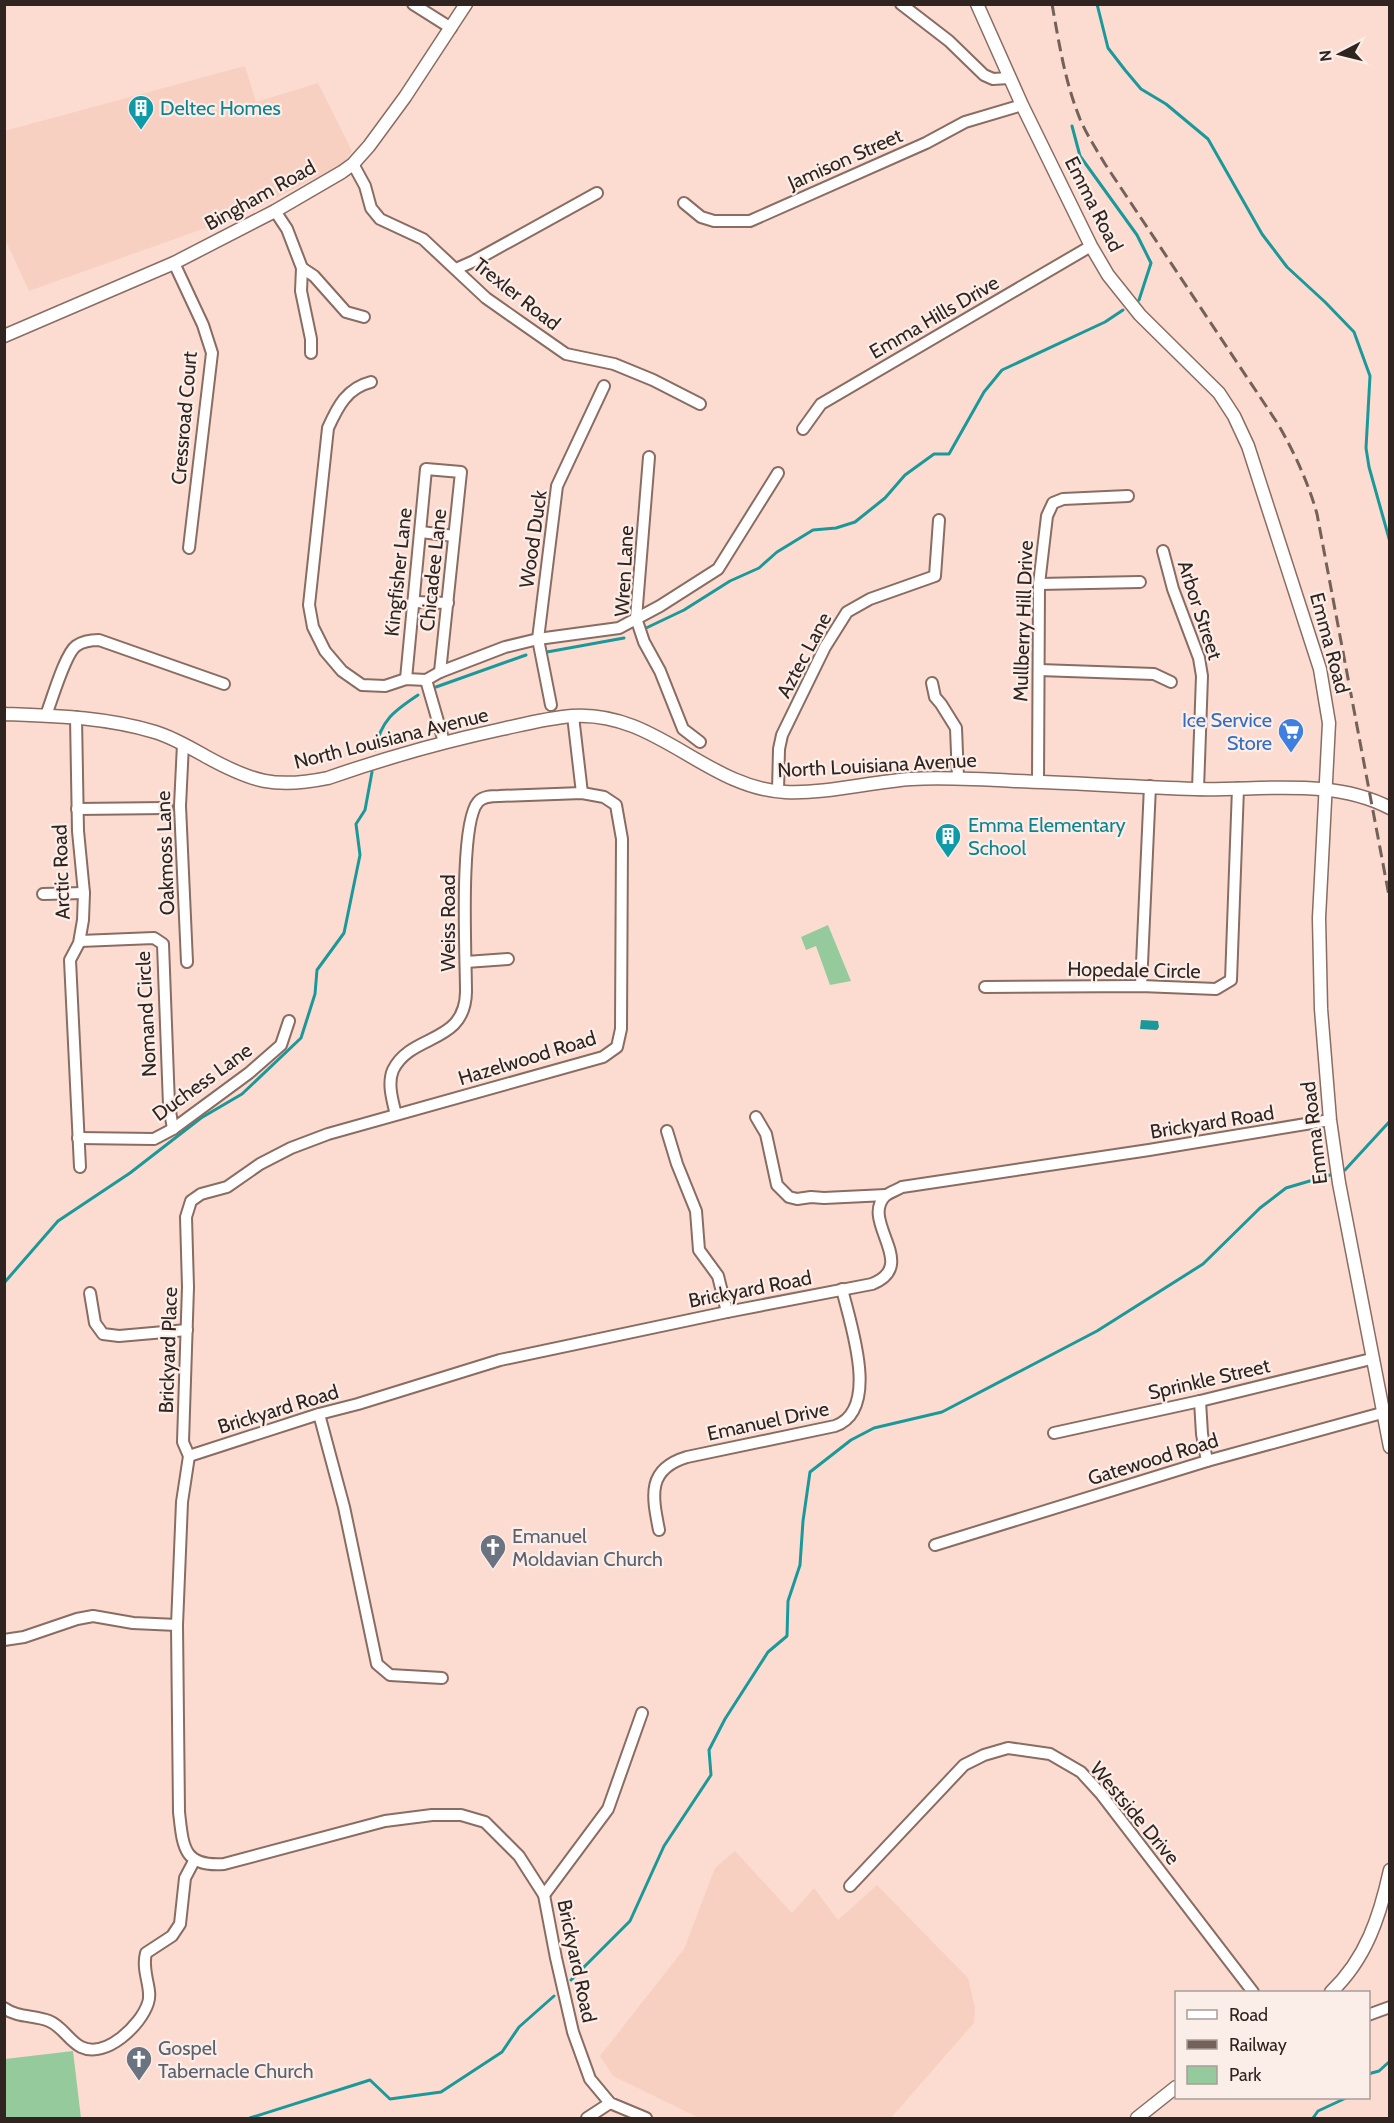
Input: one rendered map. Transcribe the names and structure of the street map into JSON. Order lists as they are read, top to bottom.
{
  "streets": {
    "street": [
      "Jamison Street",
      "Bingham Road",
      "Emma Road",
      "Trexler Road",
      "Emma Hills Drive",
      "Cressroad Court",
      "Wood Duck",
      "Chicadee Lane",
      "Wren Lane",
      "Kingfisher Lane",
      "Arbor Street",
      "Mullberry Hill Drive",
      "Aztec Lane",
      "North Louisiana Avenue",
      "Oakmoss Lane",
      "Arctic Road",
      "Weiss Road",
      "Hopedale Circle",
      "Nomand Circle",
      "Hazelwood Road",
      "Duchess Lane",
      "Brickyard Road",
      "Brickyard Place",
      "Sprinkle Street",
      "Emanuel Drive",
      "Gatewood Road",
      "Westside Drive"
    ]
  },
  "crossings": [
    ["Jamison Street", "Emma Road"],
    ["Bingham Road", "Trexler Road"],
    ["Bingham Road", "Cressroad Court"],
    ["Emma Road", "Emma Hills Drive"],
    ["Emma Road", "North Louisiana Avenue"],
    ["Emma Road", "Brickyard Road"],
    ["Emma Road", "Sprinkle Street"],
    ["Emma Road", "Gatewood Road"],
    ["Chicadee Lane", "Kingfisher Lane"],
    ["Arbor Street", "North Louisiana Avenue"],
    ["Mullberry Hill Drive", "North Louisiana Avenue"],
    ["Aztec Lane", "North Louisiana Avenue"],
    ["North Louisiana Avenue", "Oakmoss Lane"],
    ["North Louisiana Avenue", "Arctic Road"],
    ["North Louisiana Avenue", "Hopedale Circle"],
    ["Arctic Road", "Nomand Circle"],
    ["Arctic Road", "Duchess Lane"],
    ["Weiss Road", "Hazelwood Road"],
    ["Nomand Circle", "Duchess Lane"],
    ["Hazelwood Road", "Brickyard Place"],
    ["Brickyard Road", "Brickyard Place"],
    ["Brickyard Road", "Emanuel Drive"]
  ],
  "places": {
    "building": ["Deltec Homes", "Emma Elementary School"],
    "supermarket": ["Ice Service Store"],
    "church": ["Emanuel Moldavian Church", "Gospel Tabernacle Church"]
  },
  "legend": ["Road", "Railway", "Park"],
  "north": "left"
}
